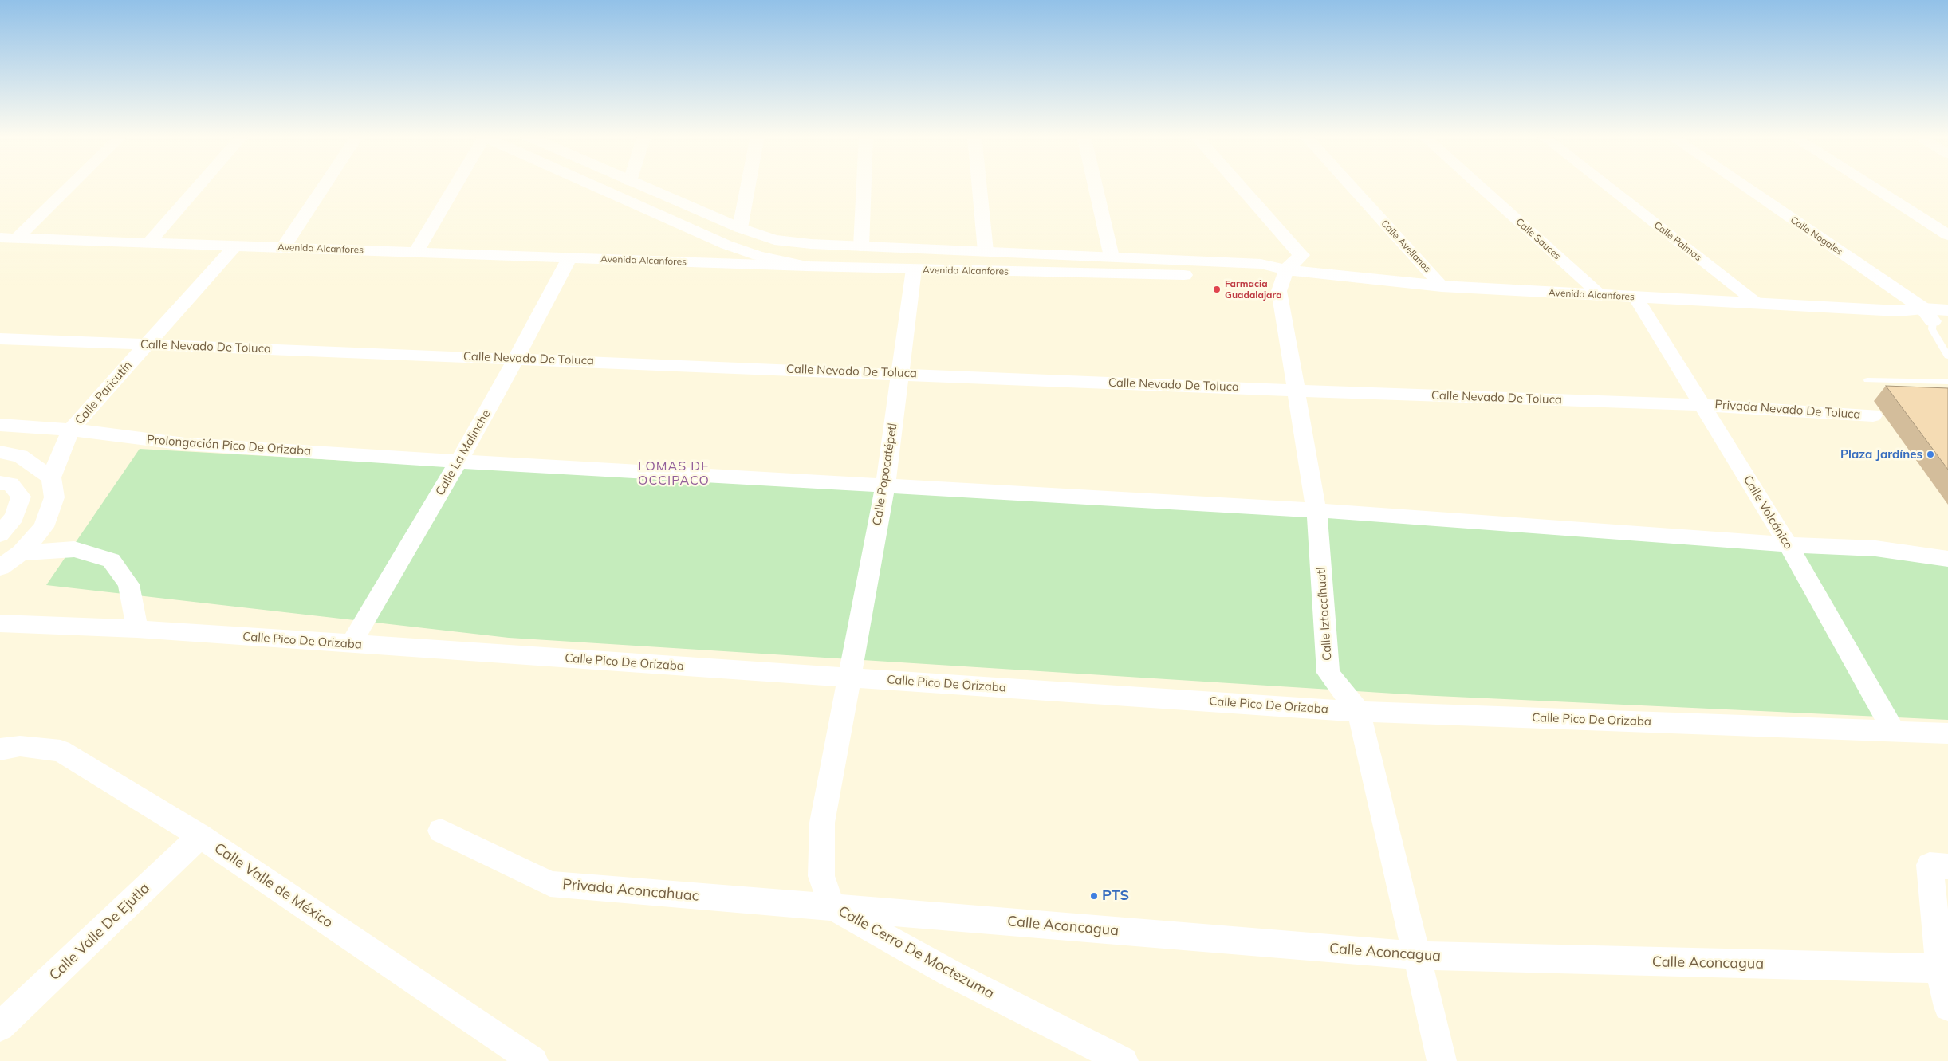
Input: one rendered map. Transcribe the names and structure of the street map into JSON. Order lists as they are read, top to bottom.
{
  "streets": {
    "street": [
      "Calle Nogales",
      "Calle Sauces",
      "Calle Palmas",
      "Calle Avellanos",
      "Avenida Alcanfores",
      "Calle Nevado De Toluca",
      "Calle Paricutín",
      "Privada Nevado De Toluca",
      "Prolongación Pico De Orizaba",
      "Calle La Malinche",
      "Calle Popocatépetl",
      "Calle Volcánico",
      "Calle Iztaccíhuatl",
      "Calle Pico De Orizaba",
      "Calle Valle de México",
      "Privada Aconcahuac",
      "Calle Aconcagua",
      "Calle Valle De Ejutla",
      "Calle Cerro De Moctezuma"
    ]
  },
  "crossings": [
    ["Calle Nogales", "Avenida Alcanfores"],
    ["Calle Sauces", "Avenida Alcanfores"],
    ["Calle Palmas", "Avenida Alcanfores"],
    ["Calle Avellanos", "Avenida Alcanfores"],
    ["Avenida Alcanfores", "Calle Paricutín"],
    ["Avenida Alcanfores", "Calle La Malinche"],
    ["Avenida Alcanfores", "Calle Popocatépetl"],
    ["Avenida Alcanfores", "Calle Volcánico"],
    ["Avenida Alcanfores", "Calle Iztaccíhuatl"],
    ["Calle Nevado De Toluca", "Calle Paricutín"],
    ["Calle Nevado De Toluca", "Privada Nevado De Toluca"],
    ["Calle Nevado De Toluca", "Calle La Malinche"],
    ["Calle Nevado De Toluca", "Calle Popocatépetl"],
    ["Calle Nevado De Toluca", "Calle Volcánico"],
    ["Calle Nevado De Toluca", "Calle Iztaccíhuatl"],
    ["Calle Paricutín", "Prolongación Pico De Orizaba"],
    ["Privada Nevado De Toluca", "Calle Volcánico"],
    ["Prolongación Pico De Orizaba", "Calle La Malinche"],
    ["Calle La Malinche", "Calle Pico De Orizaba"],
    ["Calle Popocatépetl", "Calle Pico De Orizaba"],
    ["Calle Popocatépetl", "Calle Cerro De Moctezuma"],
    ["Calle Volcánico", "Calle Pico De Orizaba"],
    ["Calle Iztaccíhuatl", "Calle Pico De Orizaba"],
    ["Calle Iztaccíhuatl", "Calle Aconcagua"],
    ["Calle Pico De Orizaba", "Calle Cerro De Moctezuma"],
    ["Calle Valle de México", "Calle Valle De Ejutla"],
    ["Privada Aconcahuac", "Calle Aconcagua"],
    ["Privada Aconcahuac", "Calle Cerro De Moctezuma"],
    ["Calle Aconcagua", "Calle Cerro De Moctezuma"]
  ],
  "districts": ["LOMAS DE OCCIPACO"],
  "places": ["Farmacia Guadalajara", "Plaza Jardínes", "PTS"]
}
